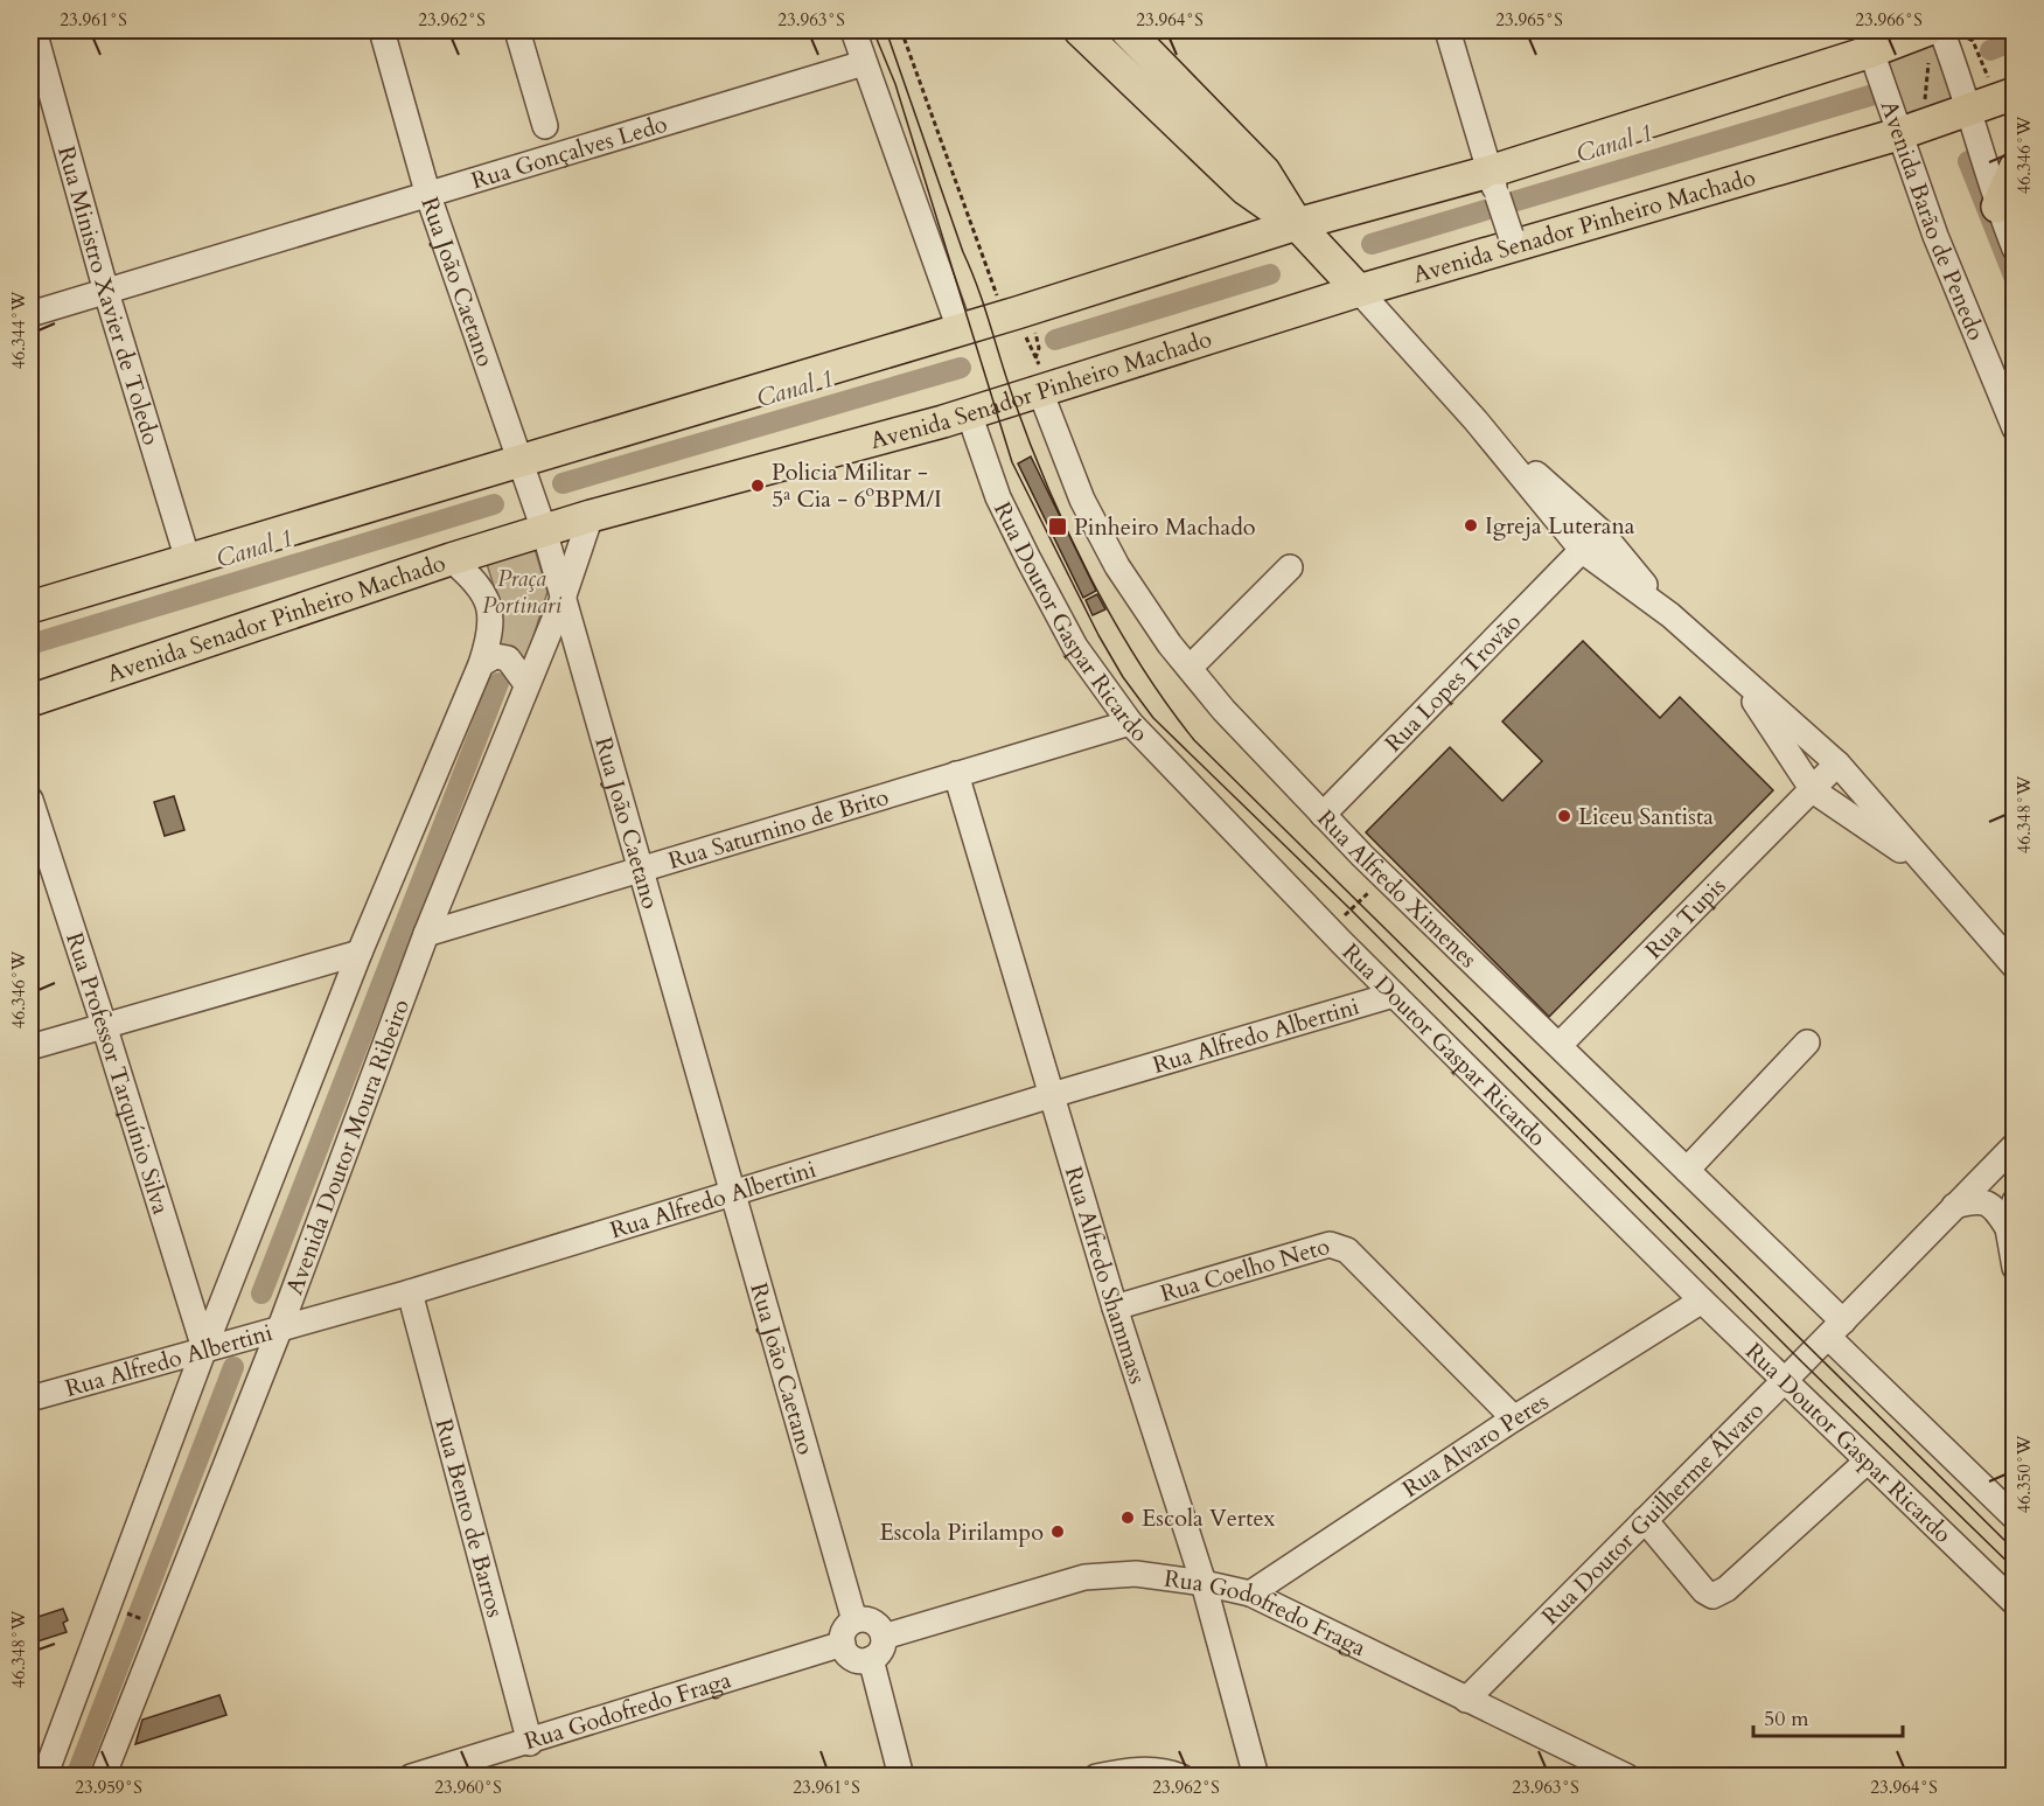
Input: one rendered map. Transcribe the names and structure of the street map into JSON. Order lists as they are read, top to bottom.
{
  "streets": {
    "main road": ["Avenida Senador Pinheiro Machado"],
    "street": [
      "Rua Gonçalves Ledo",
      "Avenida Barão de Penedo",
      "Rua João Caetano",
      "Rua Ministro Xavier de Toledo",
      "Rua Doutor Gaspar Ricardo",
      "Rua Lopes Trovão",
      "Rua Saturnino de Brito",
      "Rua Alfredo Ximenes",
      "Rua Tupis",
      "Rua Alfredo Albertini",
      "Rua Professor Tarquínio Silva",
      "Avenida Doutor Moura Ribeiro",
      "Rua Coelho Neto",
      "Rua Alfredo Shammass",
      "Rua Alvaro Peres",
      "Rua Doutor Guilherme Álvaro",
      "Rua Bento de Barros",
      "Rua Godofredo Fraga"
    ]
  },
  "crossings": [
    ["Rua Gonçalves Ledo", "Rua João Caetano"],
    ["Rua Gonçalves Ledo", "Rua Ministro Xavier de Toledo"],
    ["Avenida Barão de Penedo", "Avenida Senador Pinheiro Machado"],
    ["Avenida Senador Pinheiro Machado", "Rua João Caetano"],
    ["Avenida Senador Pinheiro Machado", "Rua Doutor Gaspar Ricardo"],
    ["Avenida Senador Pinheiro Machado", "Rua Alfredo Ximenes"],
    ["Avenida Senador Pinheiro Machado", "Avenida Doutor Moura Ribeiro"],
    ["Rua João Caetano", "Rua Saturnino de Brito"],
    ["Rua João Caetano", "Rua Alfredo Albertini"],
    ["Rua João Caetano", "Avenida Doutor Moura Ribeiro"],
    ["Rua João Caetano", "Rua Godofredo Fraga"],
    ["Rua Doutor Gaspar Ricardo", "Rua Saturnino de Brito"],
    ["Rua Doutor Gaspar Ricardo", "Rua Alfredo Albertini"],
    ["Rua Doutor Gaspar Ricardo", "Rua Alvaro Peres"],
    ["Rua Doutor Gaspar Ricardo", "Rua Doutor Guilherme Álvaro"],
    ["Rua Lopes Trovão", "Rua Alfredo Ximenes"],
    ["Rua Saturnino de Brito", "Avenida Doutor Moura Ribeiro"],
    ["Rua Saturnino de Brito", "Rua Alfredo Shammass"],
    ["Rua Alfredo Ximenes", "Rua Tupis"],
    ["Rua Alfredo Ximenes", "Rua Doutor Guilherme Álvaro"],
    ["Rua Alfredo Albertini", "Rua Professor Tarquínio Silva"],
    ["Rua Alfredo Albertini", "Avenida Doutor Moura Ribeiro"],
    ["Rua Alfredo Albertini", "Rua Alfredo Shammass"],
    ["Rua Alfredo Albertini", "Rua Bento de Barros"],
    ["Rua Coelho Neto", "Rua Alfredo Shammass"],
    ["Rua Coelho Neto", "Rua Alvaro Peres"],
    ["Rua Alfredo Shammass", "Rua Godofredo Fraga"],
    ["Rua Alvaro Peres", "Rua Godofredo Fraga"],
    ["Rua Doutor Guilherme Álvaro", "Rua Godofredo Fraga"],
    ["Rua Bento de Barros", "Rua Godofredo Fraga"]
  ],
  "water": ["Canal 1"],
  "parks": ["Praça Portinari"],
  "places": {
    "other": [
      "Policia Militar - 5ª Cia - 6ºBPM/I",
      "Igreja Luterana",
      "Liceu Santista",
      "Escola Vertex",
      "Escola Pirilampo"
    ],
    "transit": ["Pinheiro Machado"]
  },
  "scale_bar": "50 m",
  "coordinates": [
    "23.961°S",
    "23.962°S",
    "23.963°S",
    "23.964°S",
    "23.965°S",
    "23.966°S",
    "46.346°W",
    "46.344°W",
    "46.348°W",
    "46.350°W",
    "23.959°S",
    "23.960°S"
  ]
}
